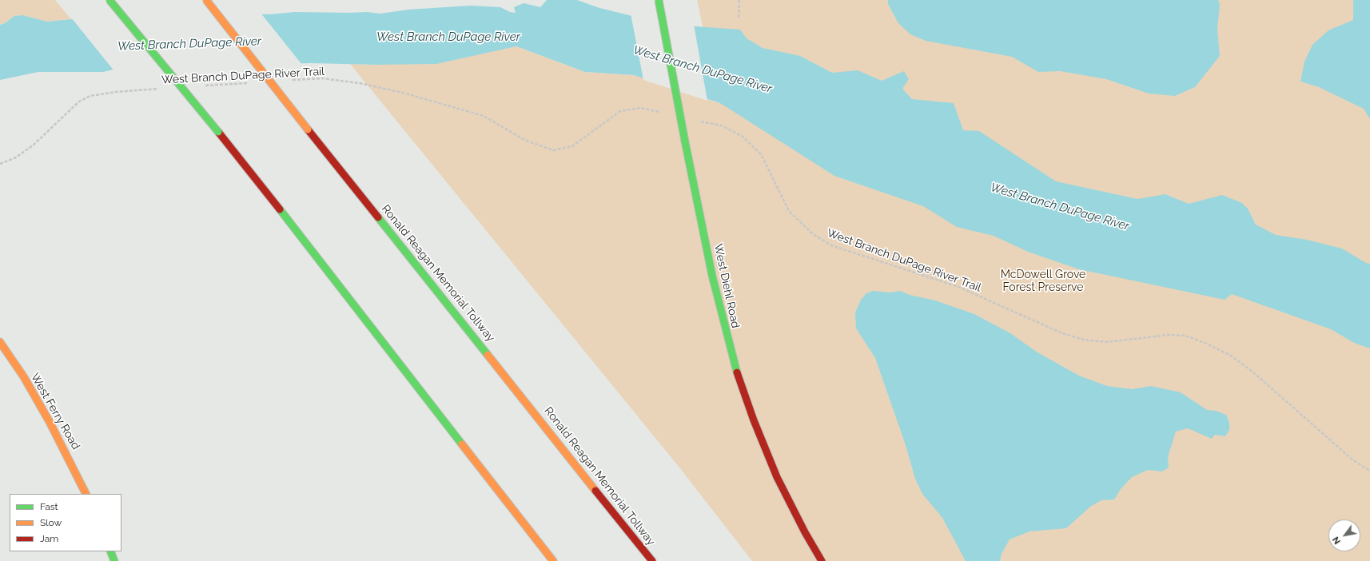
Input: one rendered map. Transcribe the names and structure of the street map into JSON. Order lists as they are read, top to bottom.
{
  "streets": {
    "main road": ["Ronald Reagan Memorial Tollway", "West Diehl Road", "West Ferry Road"],
    "path": ["West Branch DuPage River Trail"]
  },
  "water": ["West Branch DuPage River"],
  "parks": ["McDowell Grove Forest Preserve"],
  "legend": ["Fast", "Slow", "Jam"],
  "north": "bottom left"
}
